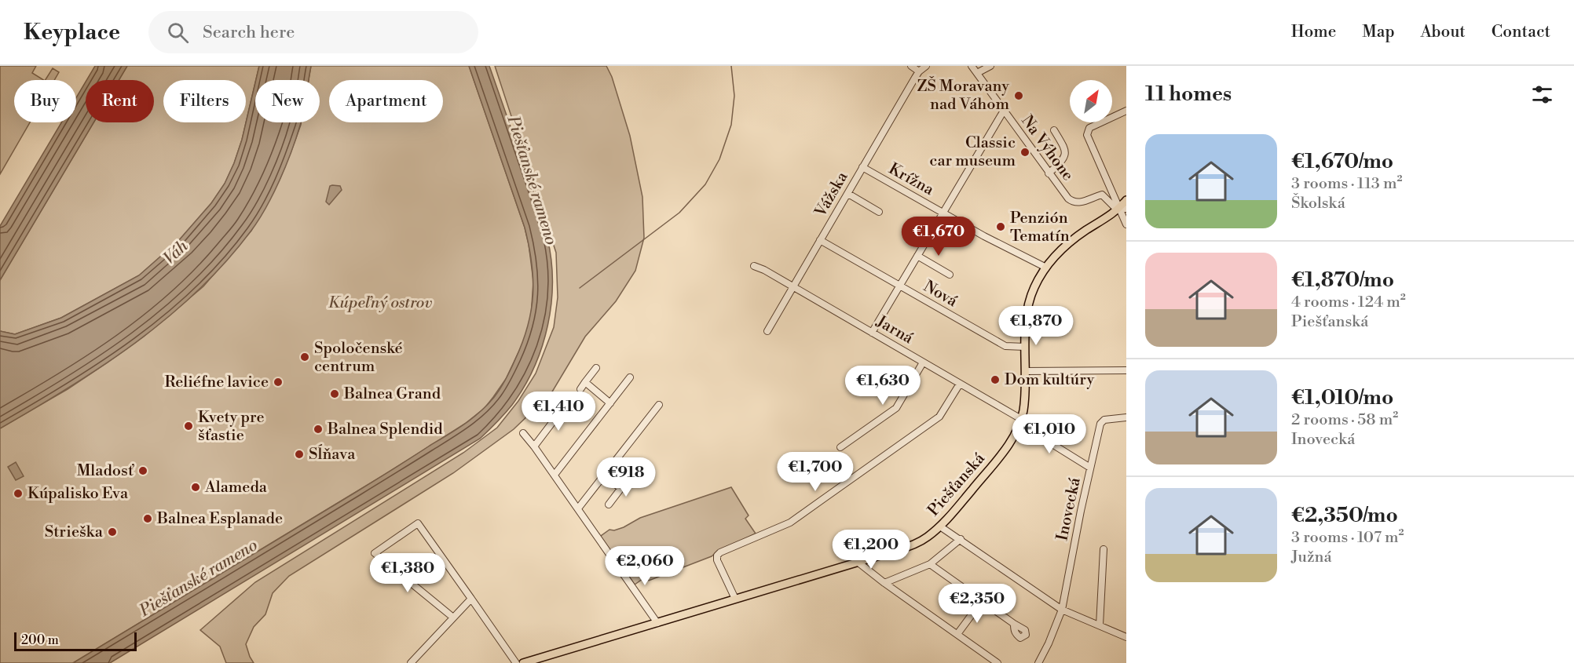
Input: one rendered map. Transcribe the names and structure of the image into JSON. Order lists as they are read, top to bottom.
{
  "streets": {
    "main road": ["Piešťanská"],
    "street": [
      "Na Výhone",
      "Krížna",
      "Vážska",
      "Nová",
      "Jarná",
      "Inovecká"
    ]
  },
  "crossings": [
    ["Na Výhone", "Piešťanská"],
    ["Krížna", "Vážska"],
    ["Krížna", "Piešťanská"],
    ["Vážska", "Nová"],
    ["Vážska", "Jarná"],
    ["Nová", "Piešťanská"],
    ["Jarná", "Piešťanská"],
    ["Jarná", "Inovecká"],
    ["Piešťanská", "Inovecká"]
  ],
  "water": ["Piešťanské rameno", "Váh"],
  "parks": ["Kúpeľný ostrov"],
  "places": [
    "ZŠ Moravany nad Váhom",
    "Classic car museum",
    "Penzión Tematín",
    "Spoločenské centrum",
    "Dom kultúry",
    "Reliéfne lavice",
    "Balnea Grand",
    "Kvety pre šťastie",
    "Balnea Splendid",
    "Sĺňava",
    "Mladosť",
    "Alameda",
    "Kúpalisko Eva",
    "Balnea Esplanade",
    "Strieška"
  ],
  "scale_bar": "200 m",
  "north": "top right",
  "page": {
    "header": "Keyplace",
    "search": "Search here",
    "nav": [
      "Home",
      "Map",
      "About",
      "Contact"
    ],
    "heading": "11 homes",
    "chip": [
      "Buy",
      "Rent",
      "Filters",
      "New",
      "Apartment"
    ],
    "list": [
      {
        "name": "€1,670/mo",
        "note": "3 rooms · 113 m² · Školská"
      },
      {
        "name": "€1,870/mo",
        "note": "4 rooms · 124 m² · Piešťanská"
      },
      {
        "name": "€1,010/mo",
        "note": "2 rooms · 58 m² · Inovecká"
      },
      {
        "name": "€2,350/mo",
        "note": "3 rooms · 107 m² · Južná"
      }
    ],
    "price": [
      "€1,670",
      "€1,870",
      "€1,630",
      "€1,410",
      "€1,010",
      "€1,700",
      "€918",
      "€1,200",
      "€2,060",
      "€1,380",
      "€2,350"
    ],
    "scale": "200 m"
  }
}
